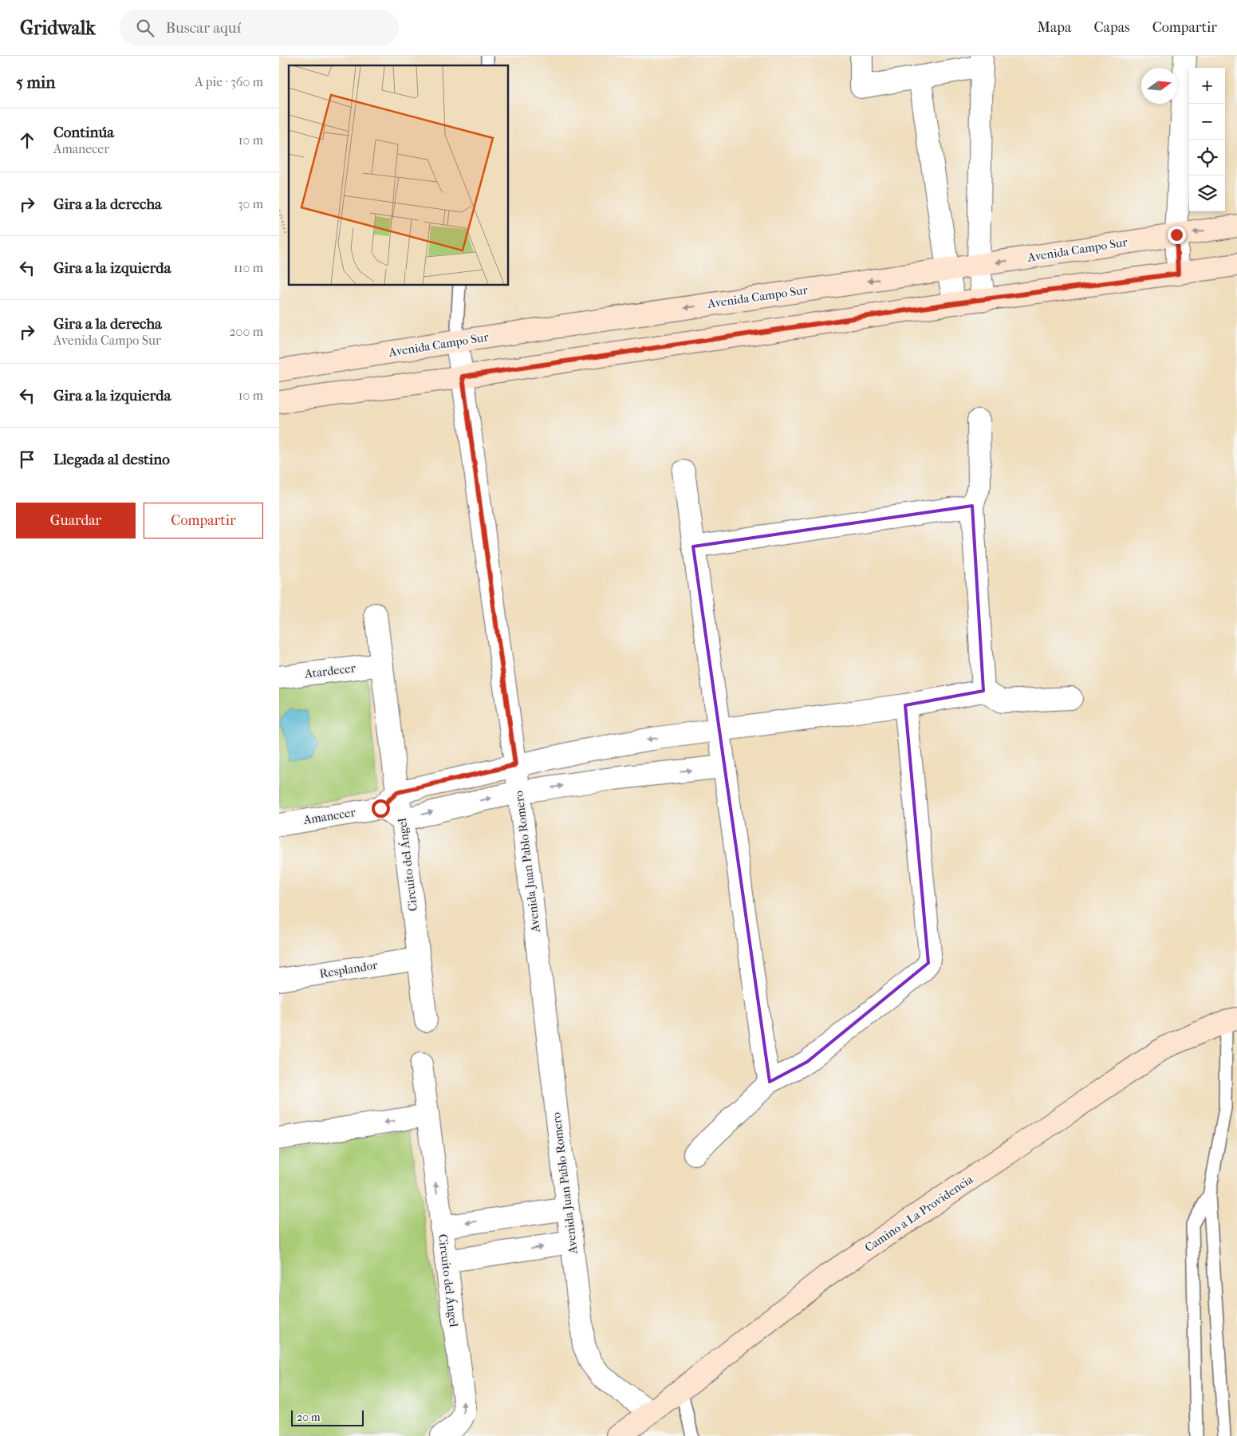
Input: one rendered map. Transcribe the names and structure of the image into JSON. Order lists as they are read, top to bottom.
{
  "streets": {
    "street": [
      "Avenida Campo Sur",
      "Atardecer",
      "Amanecer",
      "Avenida Juan Pablo Romero",
      "Circuito del Ángel",
      "Resplandor",
      "Camino a La Providencia"
    ]
  },
  "crossings": [
    ["Avenida Campo Sur", "Avenida Juan Pablo Romero"],
    ["Atardecer", "Circuito del Ángel"],
    ["Avenida Juan Pablo Romero", "Camino a La Providencia"],
    ["Circuito del Ángel", "Resplandor"]
  ],
  "one_way": ["Circuito del Ángel"],
  "scale_bar": "20 m",
  "north": "right",
  "page": {
    "header": "Gridwalk",
    "search": "Buscar aquí",
    "nav": ["Mapa", "Capas", "Compartir"],
    "heading": ["5 min", "A pie · 360 m"],
    "map_buttons": ["+", "−"],
    "list": [
      ["Continúa", "Amanecer", "10 m"],
      ["Gira a la derecha", "30 m"],
      ["Gira a la izquierda", "110 m"],
      ["Gira a la derecha", "Avenida Campo Sur", "200 m"],
      ["Gira a la izquierda", "10 m"],
      "Llegada al destino"
    ],
    "buttons": ["Guardar", "Compartir"],
    "scale": "20 m"
  }
}
